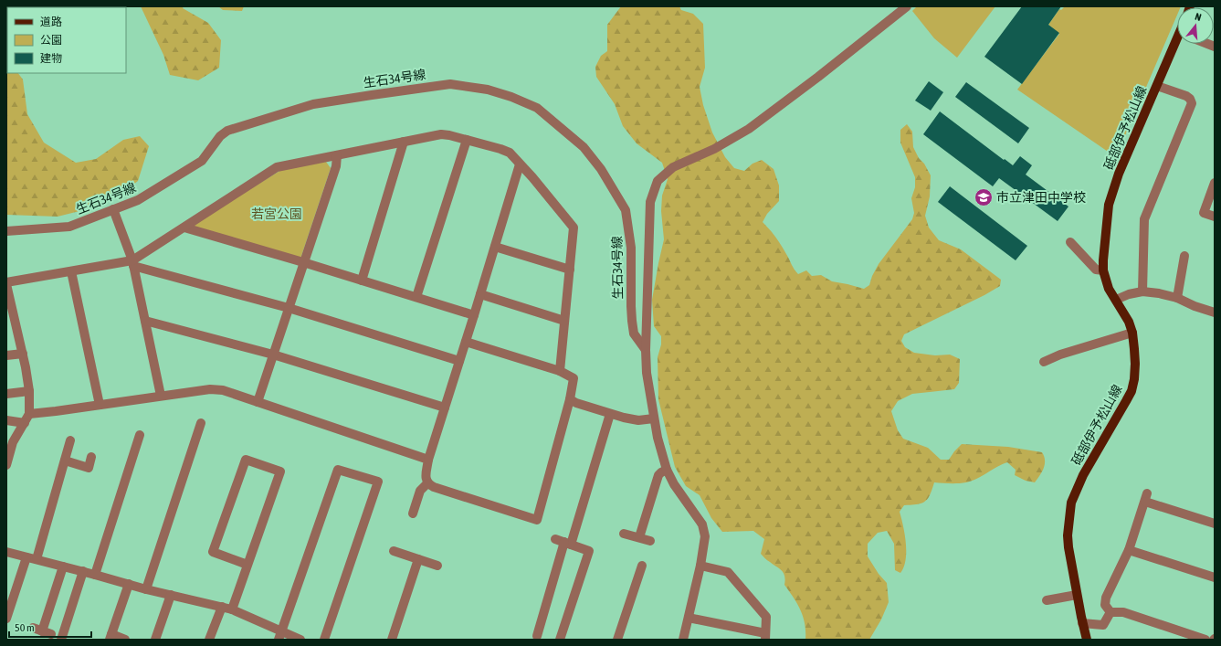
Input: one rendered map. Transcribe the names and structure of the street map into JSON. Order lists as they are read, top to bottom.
{
  "streets": {
    "main road": ["砥部伊予松山線"],
    "street": ["生石34号線"]
  },
  "parks": ["若宮公園"],
  "places": {
    "school or university": ["市立津田中学校"]
  },
  "legend": ["道路", "公園", "建物"],
  "scale_bar": "50 m",
  "north": "top"
}
